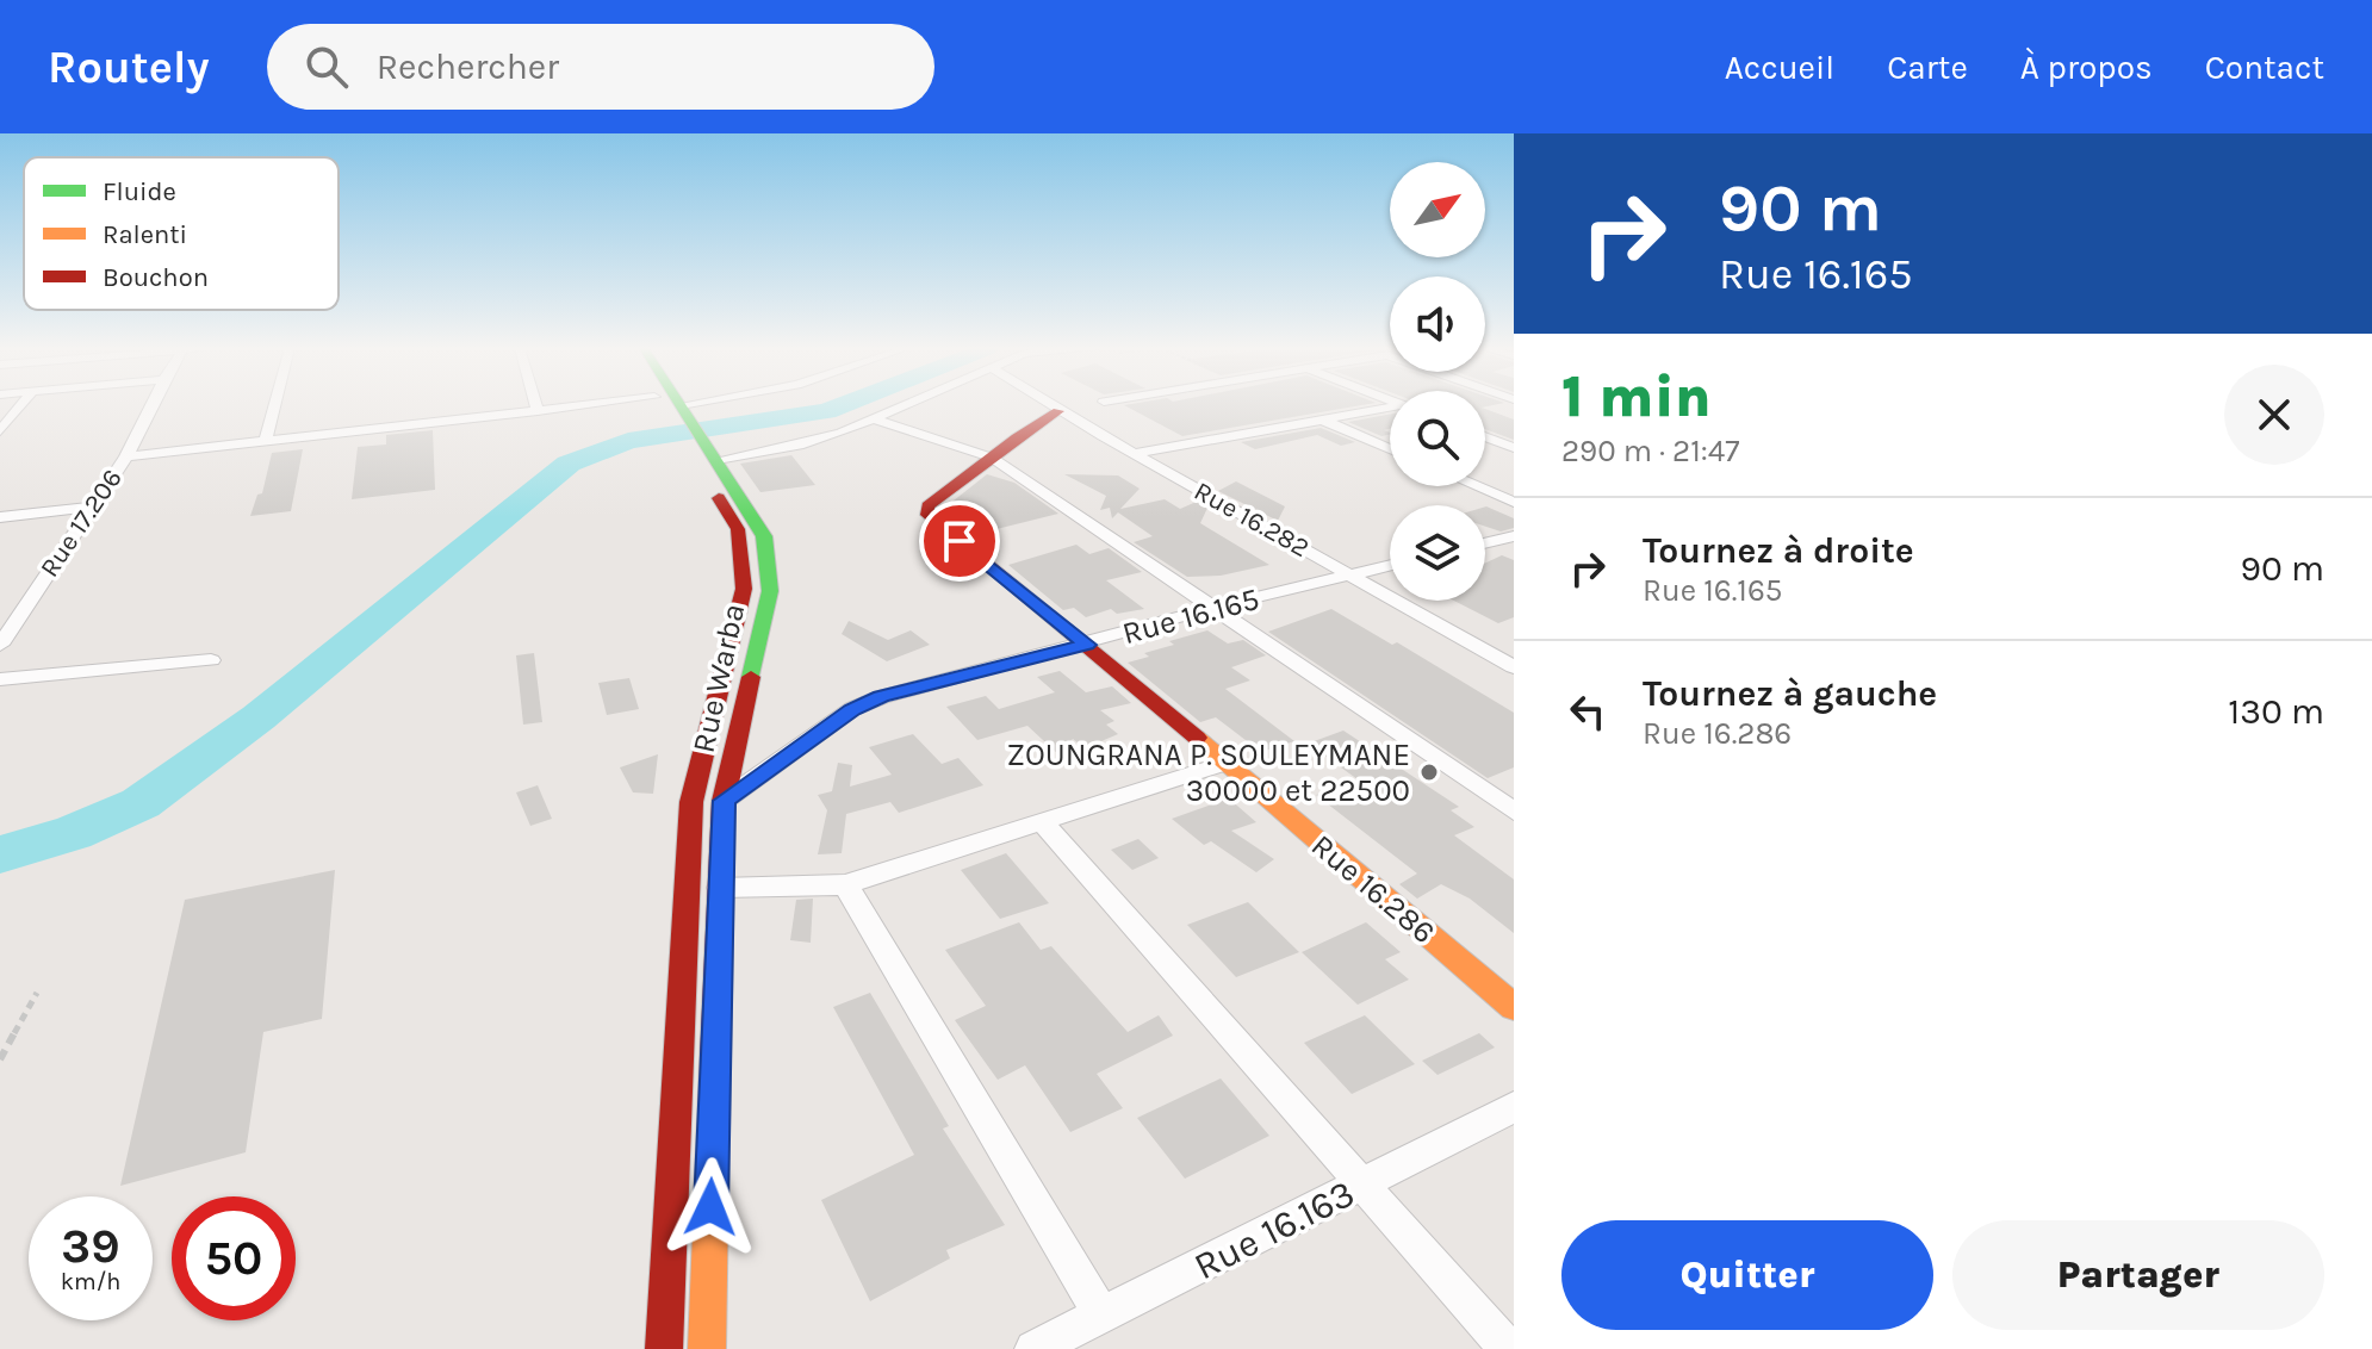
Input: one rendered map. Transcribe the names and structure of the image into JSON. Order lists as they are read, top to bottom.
{
  "streets": {
    "main road": ["Rue Warba", "Rue 16.286"],
    "street": [
      "Rue 16.282",
      "Rue 17.206",
      "Rue 16.165",
      "Rue 16.163"
    ]
  },
  "crossings": [
    ["Rue 16.282", "Rue 16.165"],
    ["Rue 16.165", "Rue Warba"],
    ["Rue 16.165", "Rue 16.286"]
  ],
  "places": ["ZOUNGRANA P. SOULEYMANE 30000 et 22500"],
  "legend": ["Fluide", "Ralenti", "Bouchon"],
  "north": "top right",
  "page": {
    "header": "Routely",
    "search": "Rechercher",
    "nav": [
      "Accueil",
      "Carte",
      "À propos",
      "Contact"
    ],
    "turn": ["90 m", "Rue 16.165"],
    "heading": ["1 min", "290 m · 21:47"],
    "list": [
      {
        "name": "Tournez à droite",
        "note": "Rue 16.165",
        "value": "90 m"
      },
      {
        "name": "Tournez à gauche",
        "note": "Rue 16.286",
        "value": "130 m"
      }
    ],
    "speed": "39 km/h",
    "limit": "50",
    "buttons": ["Quitter", "Partager"]
  }
}
